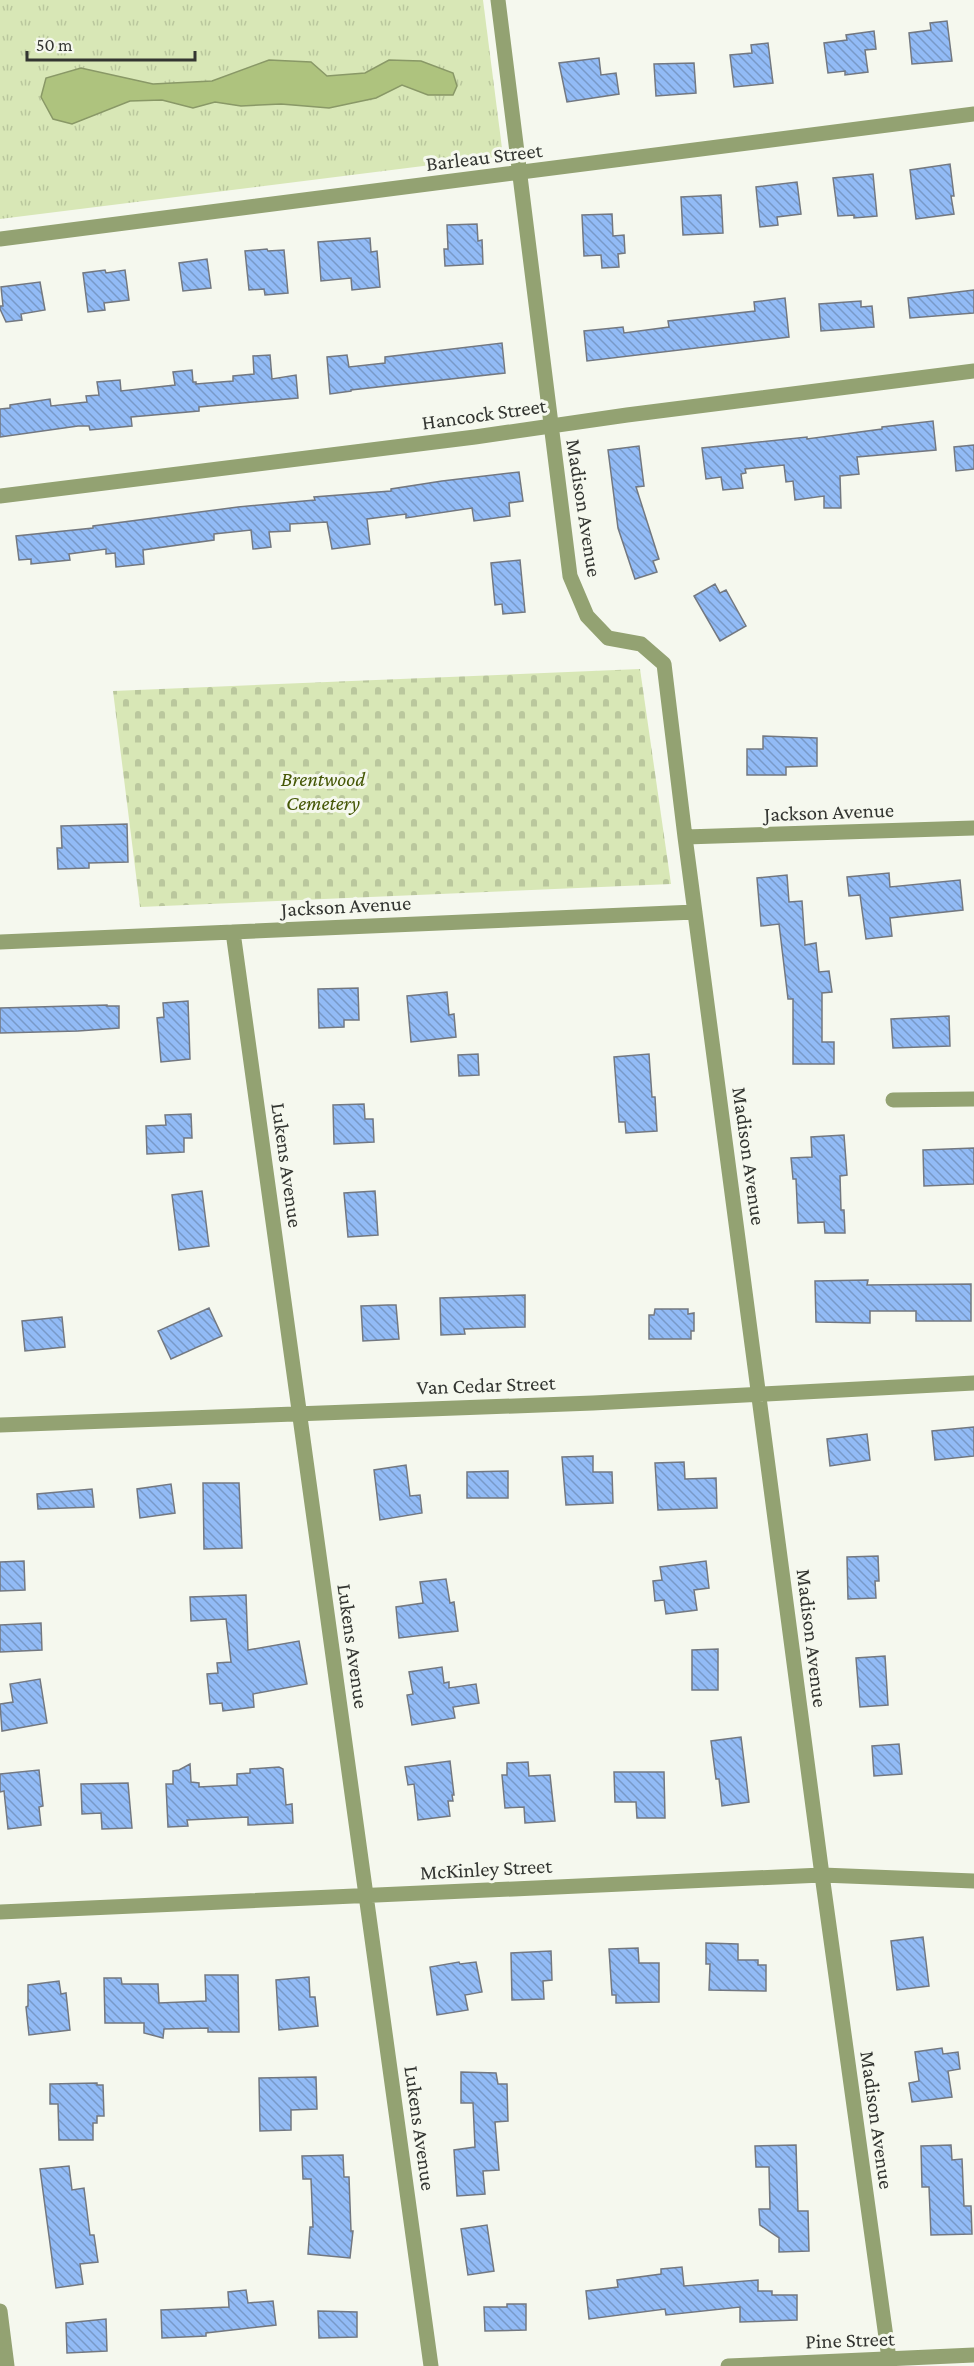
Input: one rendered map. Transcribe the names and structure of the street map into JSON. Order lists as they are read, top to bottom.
{
  "streets": {
    "street": [
      "Barleau Street",
      "Hancock Street",
      "Madison Avenue",
      "Jackson Avenue",
      "Lukens Avenue",
      "Van Cedar Street",
      "McKinley Street",
      "Pine Street"
    ]
  },
  "crossings": [
    ["Barleau Street", "Madison Avenue"],
    ["Hancock Street", "Madison Avenue"],
    ["Madison Avenue", "Jackson Avenue"],
    ["Madison Avenue", "Van Cedar Street"],
    ["Madison Avenue", "McKinley Street"],
    ["Madison Avenue", "Pine Street"],
    ["Jackson Avenue", "Lukens Avenue"],
    ["Lukens Avenue", "Van Cedar Street"],
    ["Lukens Avenue", "McKinley Street"]
  ],
  "parks": ["Brentwood Cemetery"],
  "scale_bar": "50 m"
}
